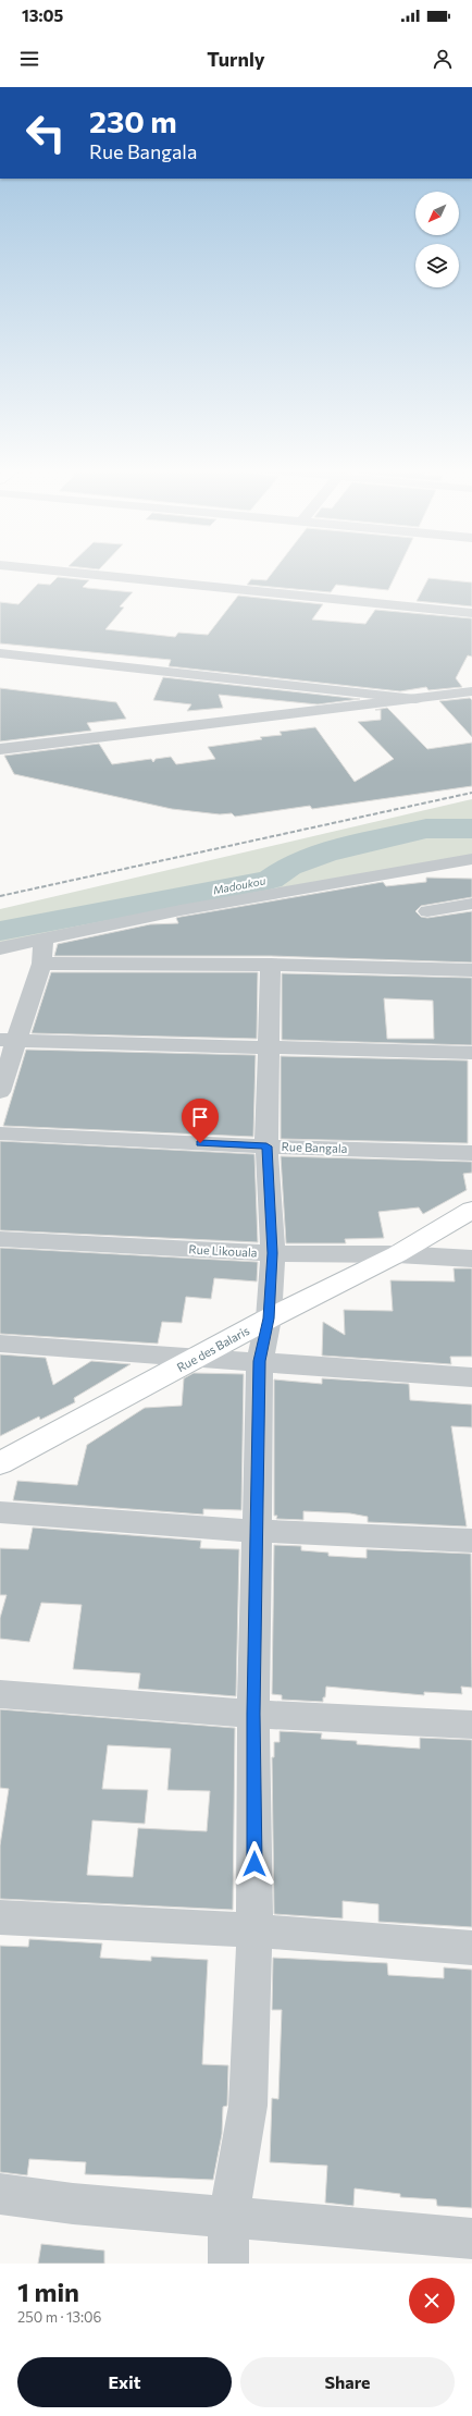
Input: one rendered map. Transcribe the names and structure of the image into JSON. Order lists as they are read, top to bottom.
{
  "streets": {
    "main road": ["Rue des Balaris"],
    "street": ["Rue Bangala", "Rue Likouala"]
  },
  "crossings": [
    ["Rue Likouala", "Rue des Balaris"]
  ],
  "water": ["Madoukou"],
  "north": "bottom left",
  "page": {
    "status": "13:05",
    "header": "Turnly",
    "turn": ["230 m", "Rue Bangala"],
    "heading": ["1 min", "250 m · 13:06"],
    "buttons": ["Exit", "Share"]
  }
}
